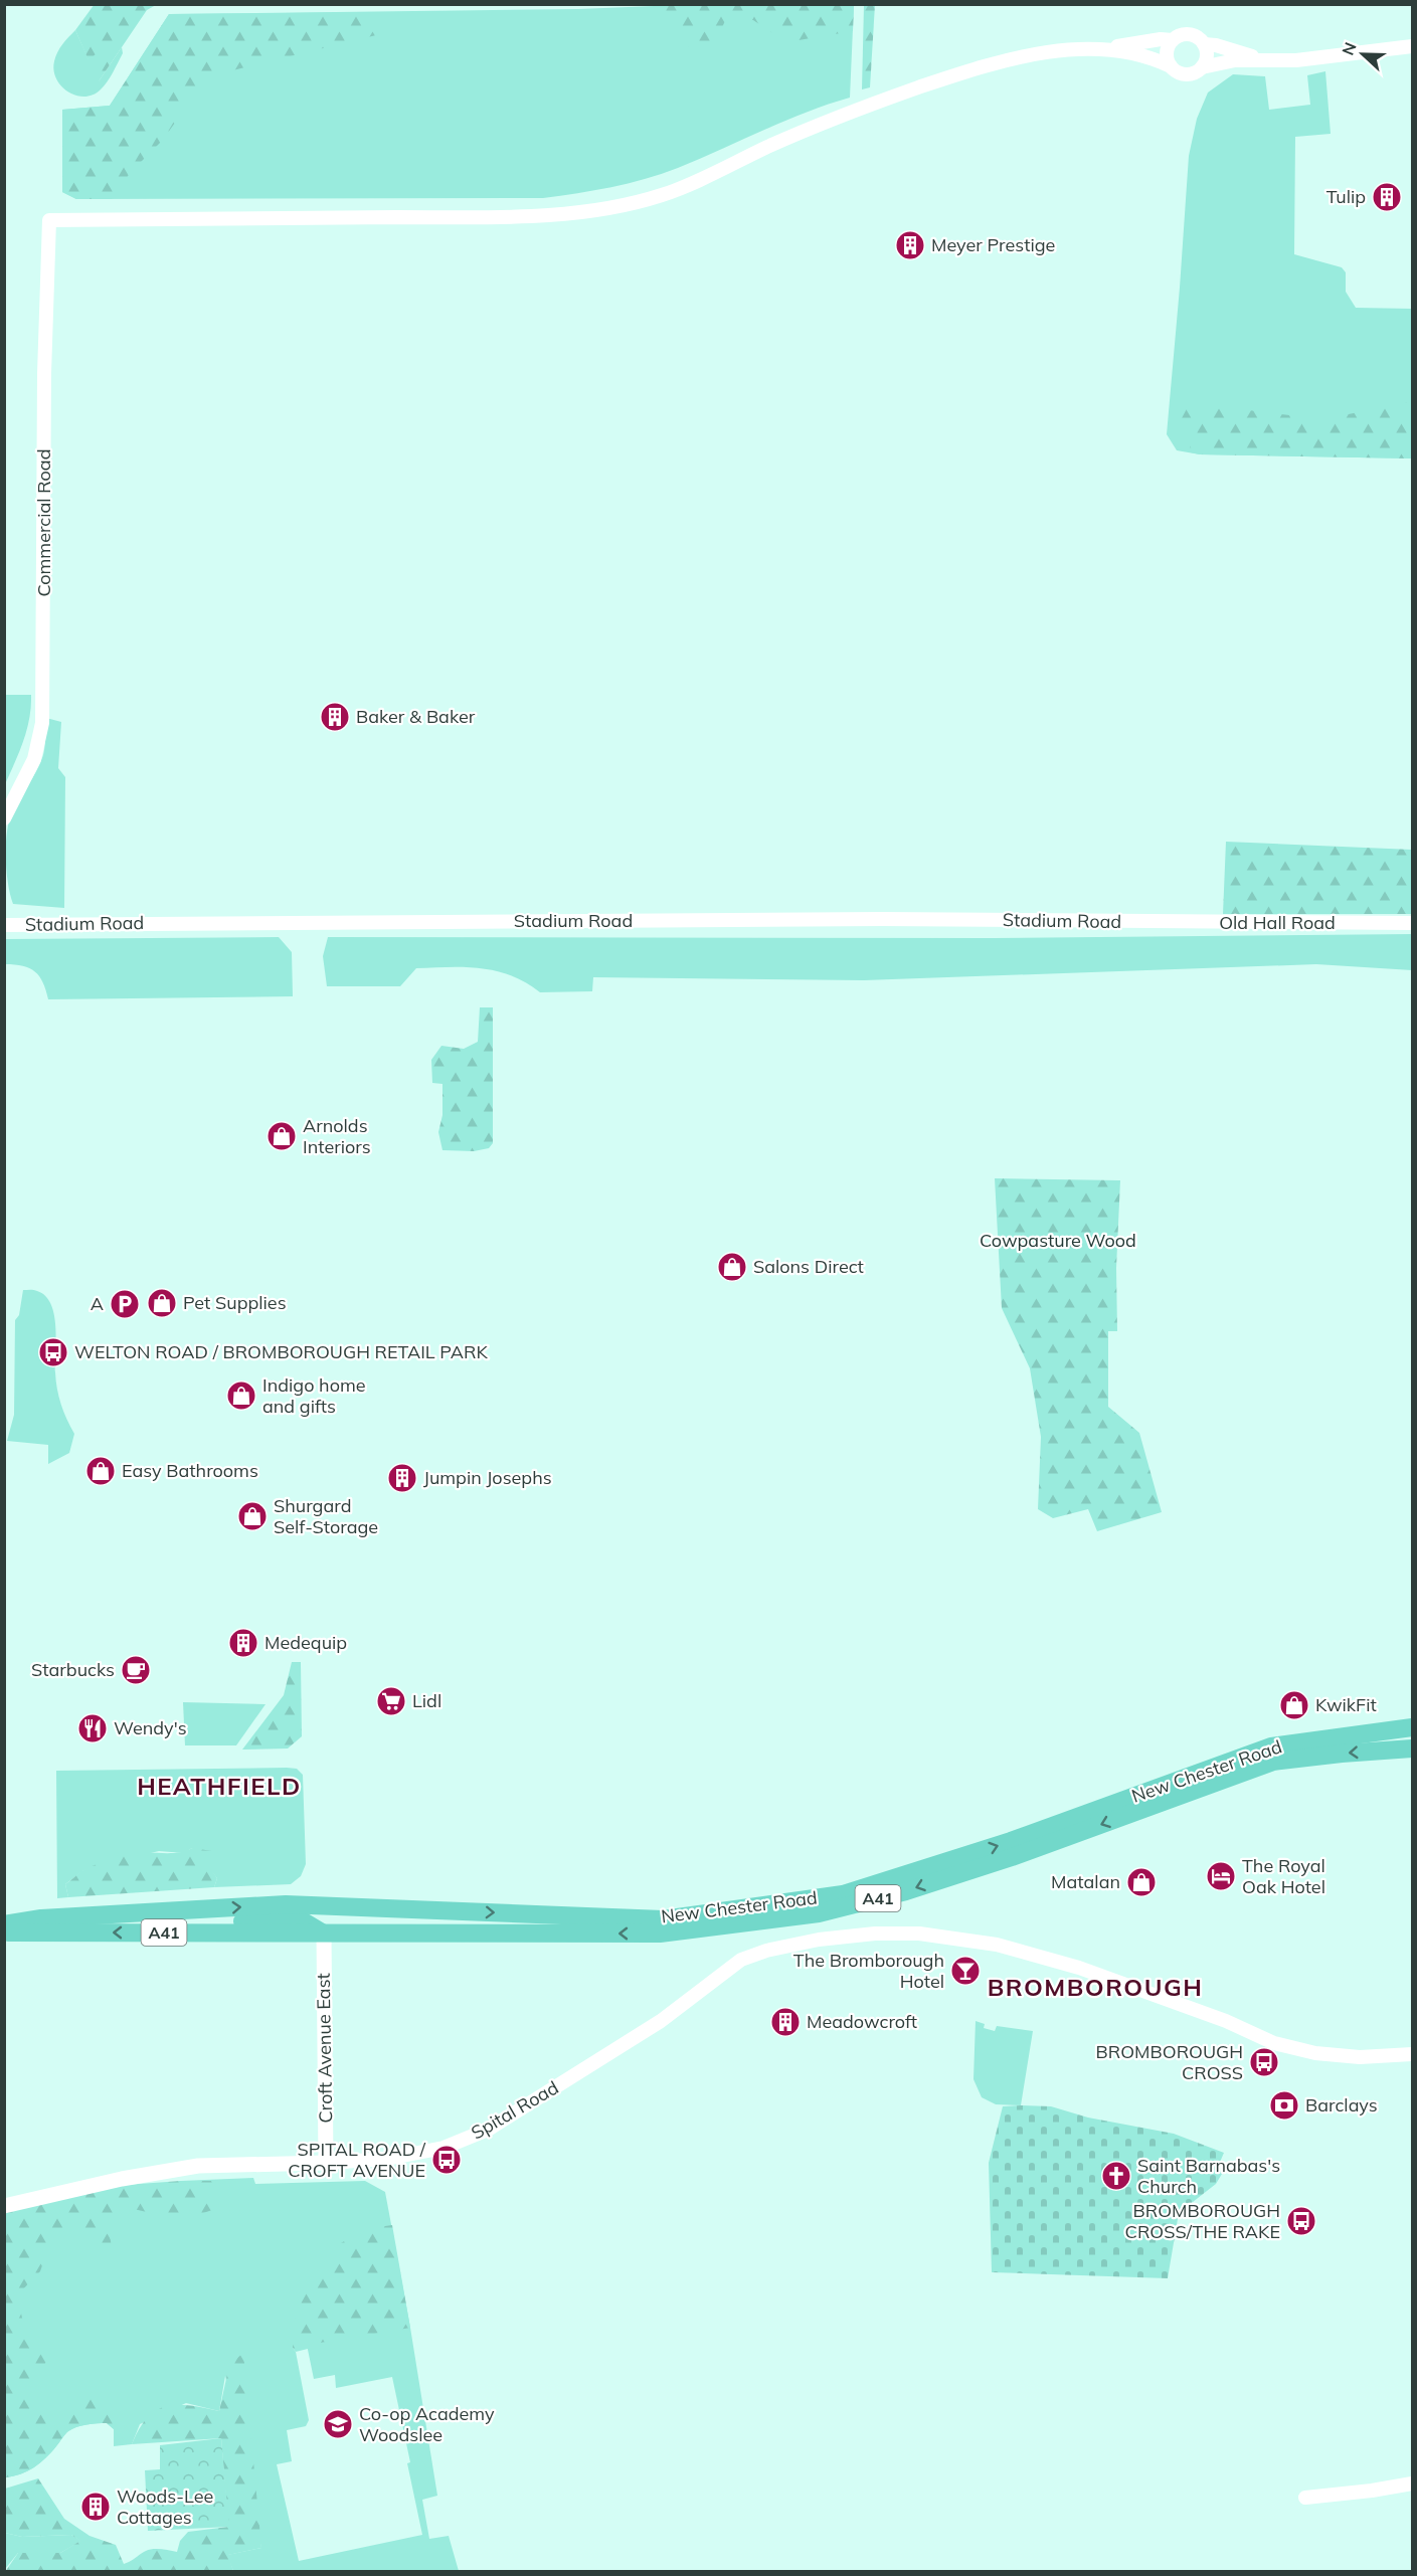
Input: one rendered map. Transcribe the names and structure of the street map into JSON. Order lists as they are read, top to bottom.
{
  "streets": {
    "highway": ["New Chester Road", "A41"],
    "main road": ["Croft Avenue East", "Spital Road"],
    "street": ["Commercial Road", "Stadium Road", "Old Hall Road"]
  },
  "crossings": [
    ["Stadium Road", "Old Hall Road"],
    ["New Chester Road", "Croft Avenue East"],
    ["Croft Avenue East", "Spital Road"]
  ],
  "districts": ["HEATHFIELD", "BROMBOROUGH"],
  "parks": ["Cowpasture Wood"],
  "places": {
    "building": [
      "Tulip",
      "Meyer Prestige",
      "Baker & Baker",
      "Jumpin Josephs",
      "Medequip",
      "Meadowcroft",
      "Woods-Lee Cottages"
    ],
    "shop": [
      "Arnolds Interiors",
      "Salons Direct",
      "Pet Supplies",
      "Indigo home and gifts",
      "Easy Bathrooms",
      "Shurgard Self-Storage",
      "KwikFit",
      "Matalan"
    ],
    "parking": ["A"],
    "bus stop": [
      "WELTON ROAD / BROMBOROUGH RETAIL PARK",
      "BROMBOROUGH CROSS",
      "SPITAL ROAD / CROFT AVENUE",
      "BROMBOROUGH CROSS/THE RAKE"
    ],
    "cafe": ["Starbucks"],
    "supermarket": ["Lidl"],
    "restaurant": ["Wendy's"],
    "hotel": ["The Royal Oak Hotel"],
    "bar": ["The Bromborough Hotel"],
    "bank": ["Barclays"],
    "church": ["Saint Barnabas's Church"],
    "school or university": ["Co-op Academy Woodslee"]
  },
  "north": "left"
}
